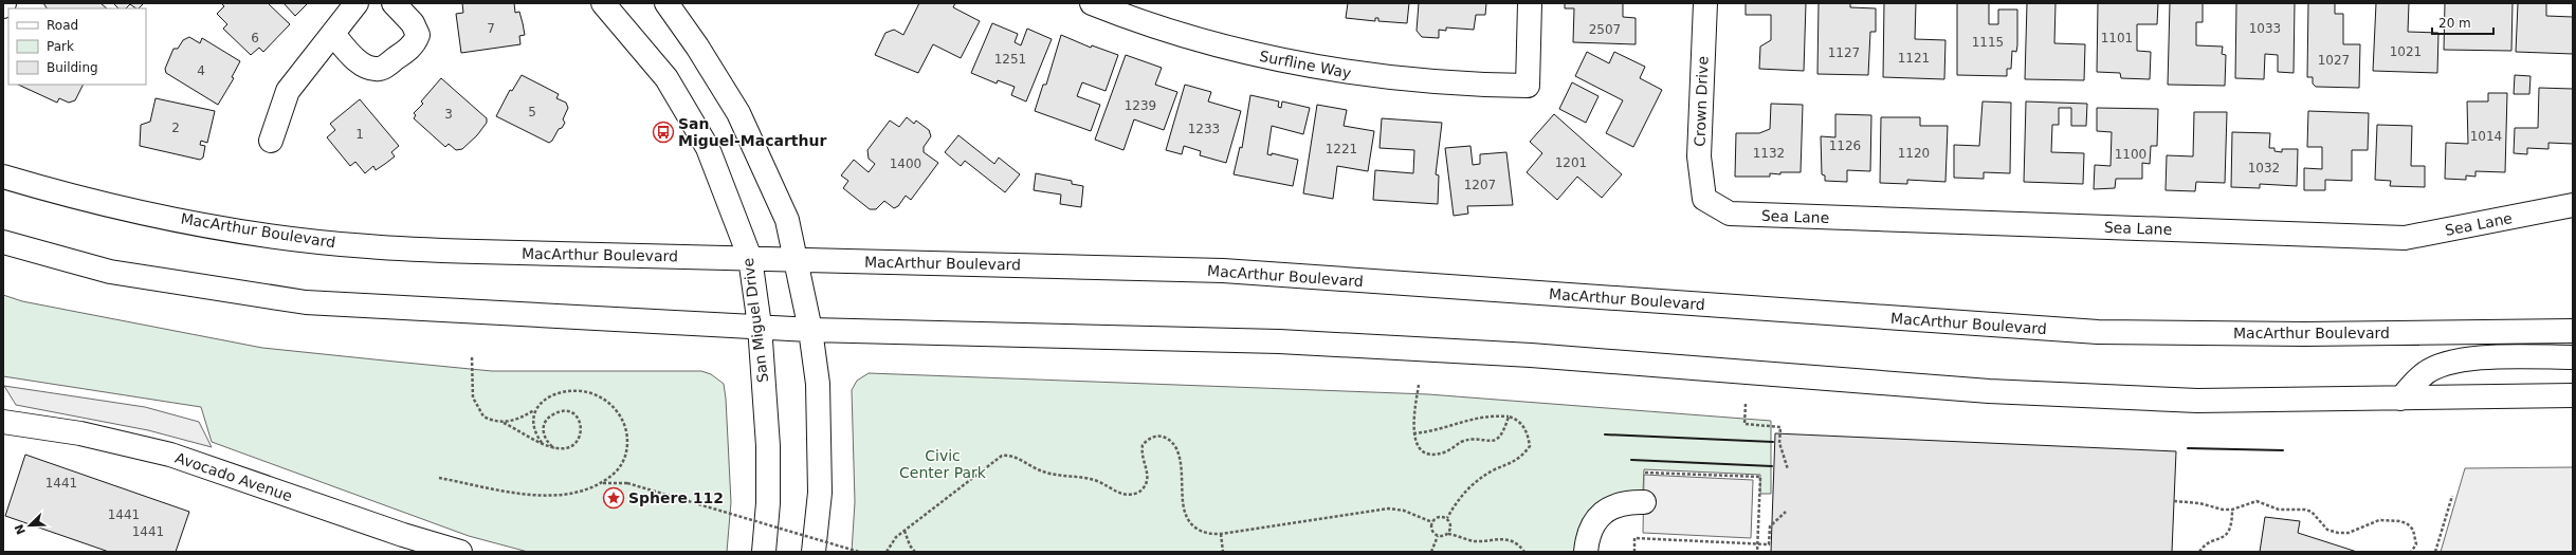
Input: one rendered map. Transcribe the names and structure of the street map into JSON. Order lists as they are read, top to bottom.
{
  "streets": {
    "main road": [
      "Surfline Way",
      "Crown Drive",
      "Sea Lane",
      "MacArthur Boulevard",
      "San Miguel Drive",
      "Avocado Avenue"
    ]
  },
  "crossings": [
    ["Crown Drive", "Sea Lane"],
    ["MacArthur Boulevard", "San Miguel Drive"]
  ],
  "parks": ["Civic Center Park"],
  "places": {
    "bus stop": ["San Miguel-Macarthur"],
    "place": ["Sphere 112"]
  },
  "house_numbers": [
    "7",
    "1033",
    "2507",
    "6",
    "1101",
    "1115",
    "1021",
    "1127",
    "1121",
    "1251",
    "1027",
    "4",
    "1239",
    "5",
    "3",
    "2",
    "1233",
    "1",
    "1014",
    "1126",
    "1221",
    "1132",
    "1120",
    "1100",
    "1201",
    "1400",
    "1032",
    "1207",
    "1441",
    "1441",
    "1441"
  ],
  "legend": ["Road", "Park", "Building"],
  "scale_bar": "20 m",
  "north": "bottom left"
}
